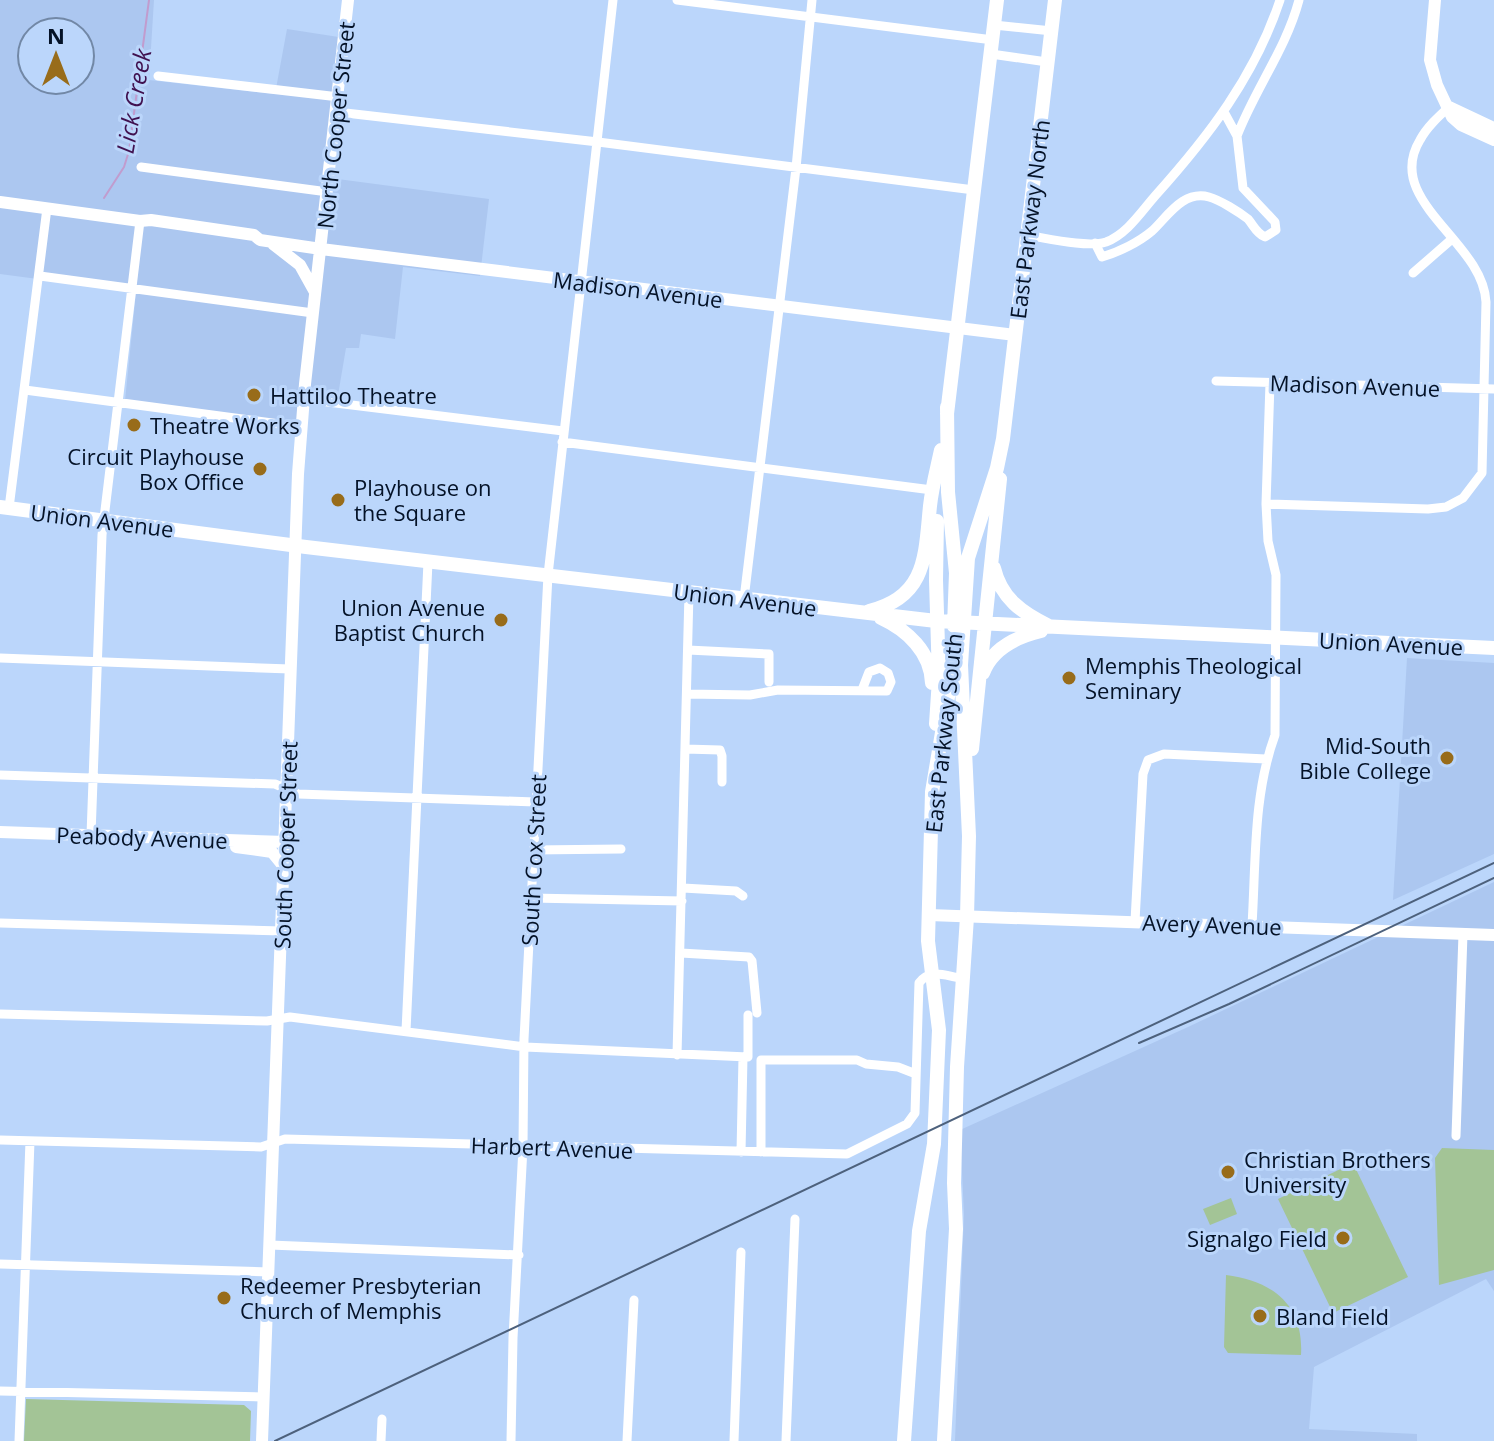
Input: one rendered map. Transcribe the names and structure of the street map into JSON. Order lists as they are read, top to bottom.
{
  "streets": {
    "main road": ["East Parkway North", "Union Avenue", "East Parkway South"],
    "street": [
      "North Cooper Street",
      "Madison Avenue",
      "Peabody Avenue",
      "South Cooper Street",
      "South Cox Street",
      "Avery Avenue",
      "Harbert Avenue"
    ]
  },
  "crossings": [
    ["North Cooper Street", "Madison Avenue"],
    ["North Cooper Street", "South Cooper Street"],
    ["East Parkway North", "Madison Avenue"],
    ["East Parkway North", "East Parkway South"],
    ["Madison Avenue", "South Cooper Street"],
    ["Madison Avenue", "South Cox Street"],
    ["Union Avenue", "South Cooper Street"],
    ["Union Avenue", "South Cox Street"],
    ["East Parkway South", "Avery Avenue"],
    ["East Parkway South", "Harbert Avenue"],
    ["Peabody Avenue", "South Cooper Street"],
    ["South Cooper Street", "Harbert Avenue"],
    ["South Cox Street", "Harbert Avenue"]
  ],
  "water": ["Lick Creek"],
  "places": [
    "Hattiloo Theatre",
    "Theatre Works",
    "Circuit Playhouse Box Office",
    "Playhouse on the Square",
    "Union Avenue Baptist Church",
    "Memphis Theological Seminary",
    "Mid-South Bible College",
    "Christian Brothers University",
    "Signalgo Field",
    "Redeemer Presbyterian Church of Memphis",
    "Bland Field"
  ],
  "north": "top"
}
